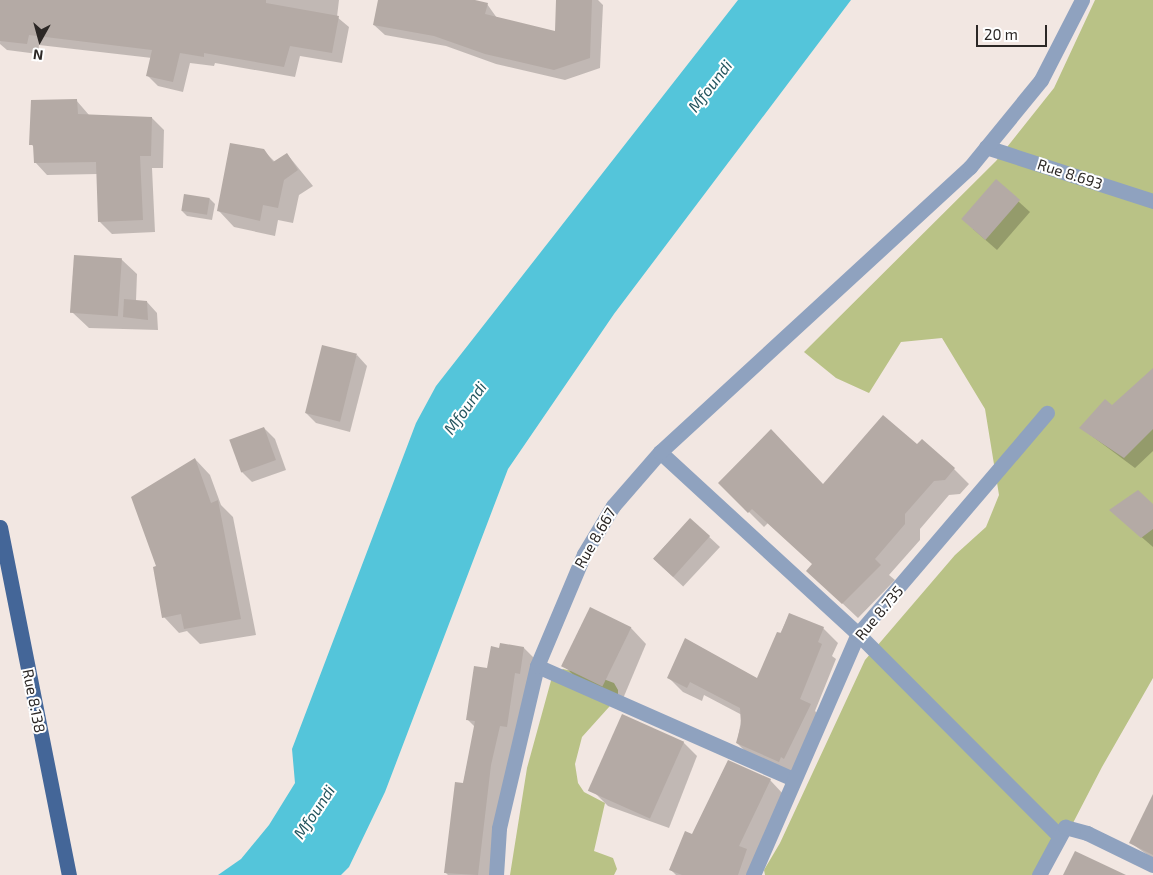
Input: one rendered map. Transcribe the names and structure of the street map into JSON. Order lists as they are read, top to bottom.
{
  "streets": {
    "main road": ["Rue 8.138"],
    "street": ["Rue 8.693", "Rue 8.667", "Rue 8.735"]
  },
  "crossings": [
    ["Rue 8.693", "Rue 8.667"]
  ],
  "water": ["Mfoundi"],
  "scale_bar": "20 m",
  "north": "bottom"
}
